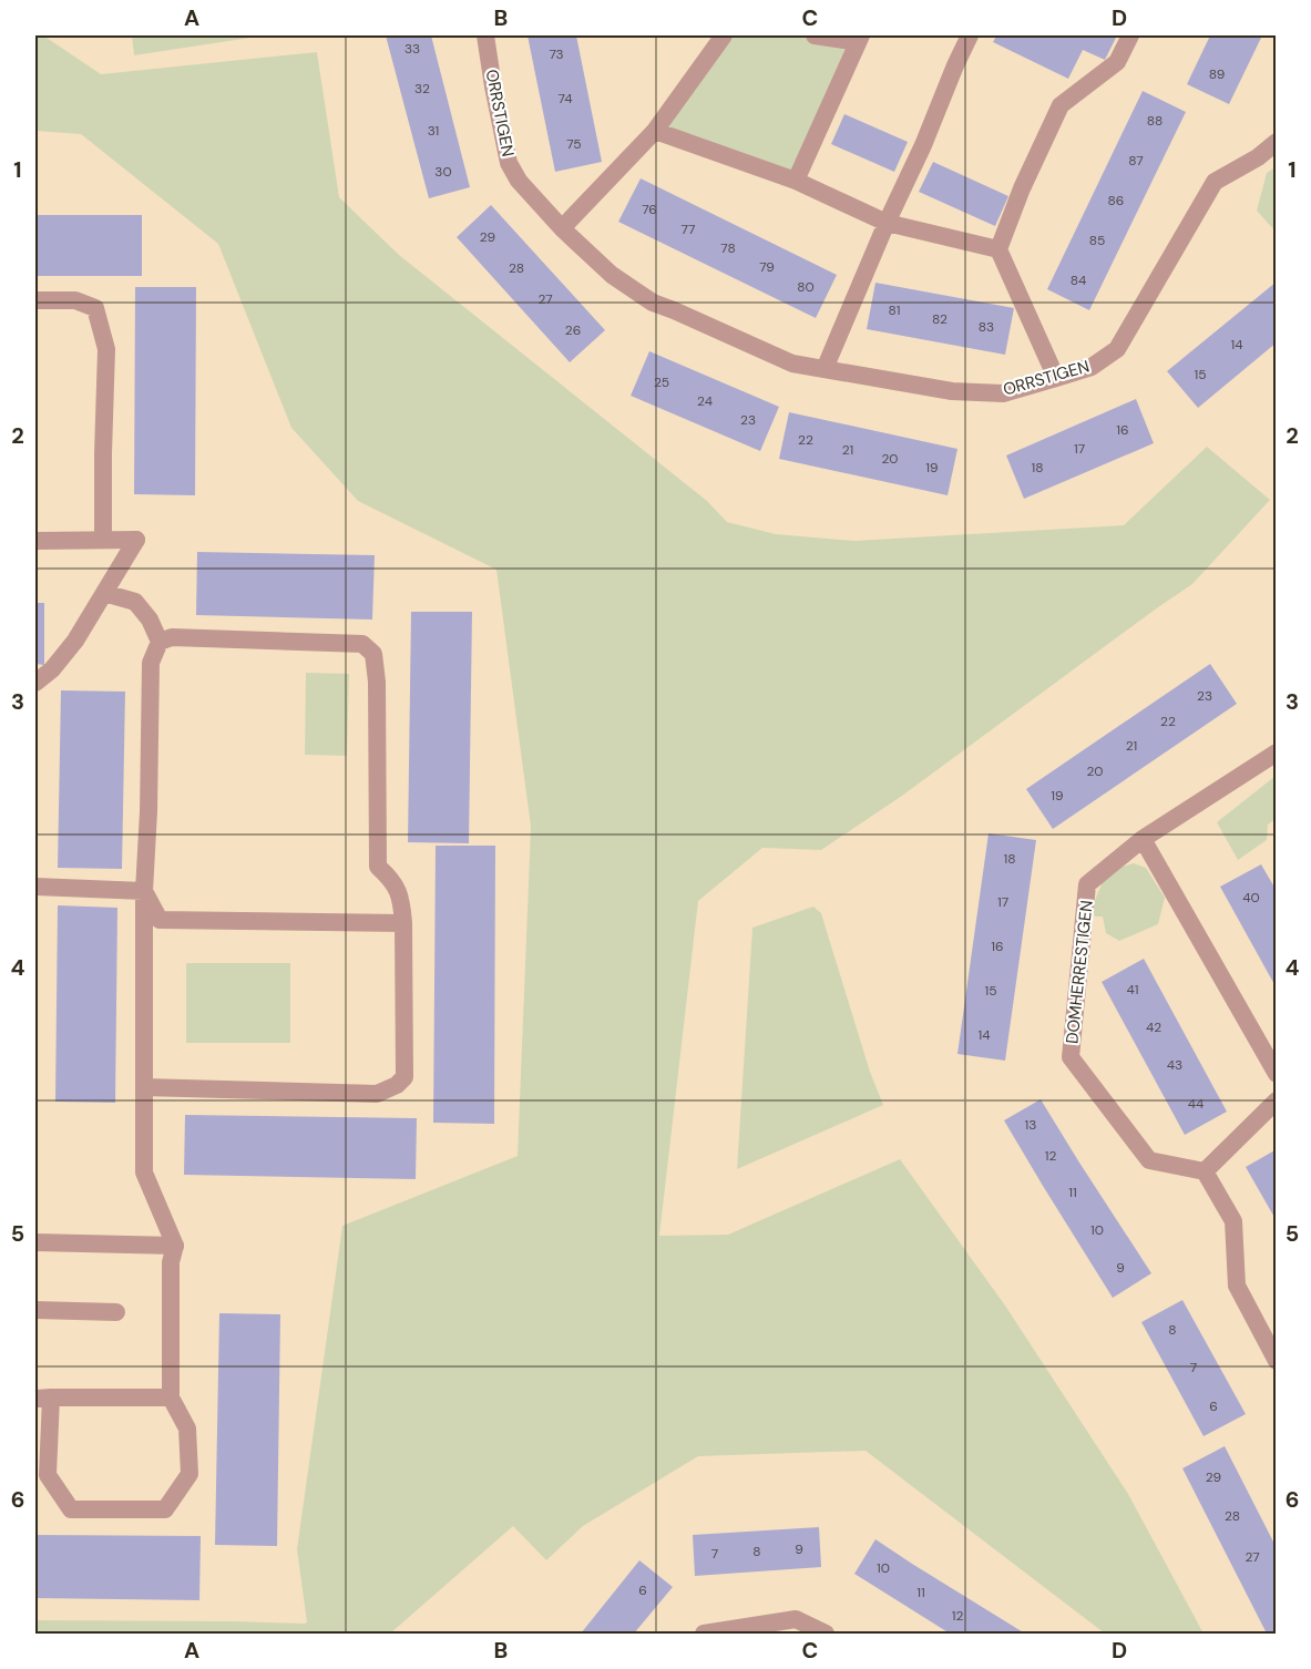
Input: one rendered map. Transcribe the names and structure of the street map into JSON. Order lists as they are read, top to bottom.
{
  "streets": {
    "street": ["ORRSTIGEN", "DOMHERRESTIGEN"]
  },
  "house_numbers": [
    "33",
    "73",
    "89",
    "32",
    "74",
    "88",
    "31",
    "75",
    "87",
    "30",
    "86",
    "76",
    "77",
    "29",
    "85",
    "78",
    "79",
    "28",
    "84",
    "80",
    "27",
    "81",
    "82",
    "83",
    "26",
    "14",
    "15",
    "25",
    "24",
    "23",
    "16",
    "22",
    "17",
    "21",
    "20",
    "19",
    "18",
    "23",
    "22",
    "21",
    "20",
    "19",
    "18",
    "40",
    "17",
    "16",
    "41",
    "15",
    "42",
    "14",
    "43",
    "44",
    "13",
    "12",
    "11",
    "10",
    "9",
    "8",
    "7",
    "6",
    "29",
    "28",
    "9",
    "8",
    "7",
    "27",
    "10",
    "6",
    "11",
    "12"
  ],
  "grid": {
    "columns": [
      "A",
      "B",
      "C",
      "D"
    ],
    "rows": [
      "1",
      "2",
      "3",
      "4",
      "5",
      "6"
    ]
  }
}
